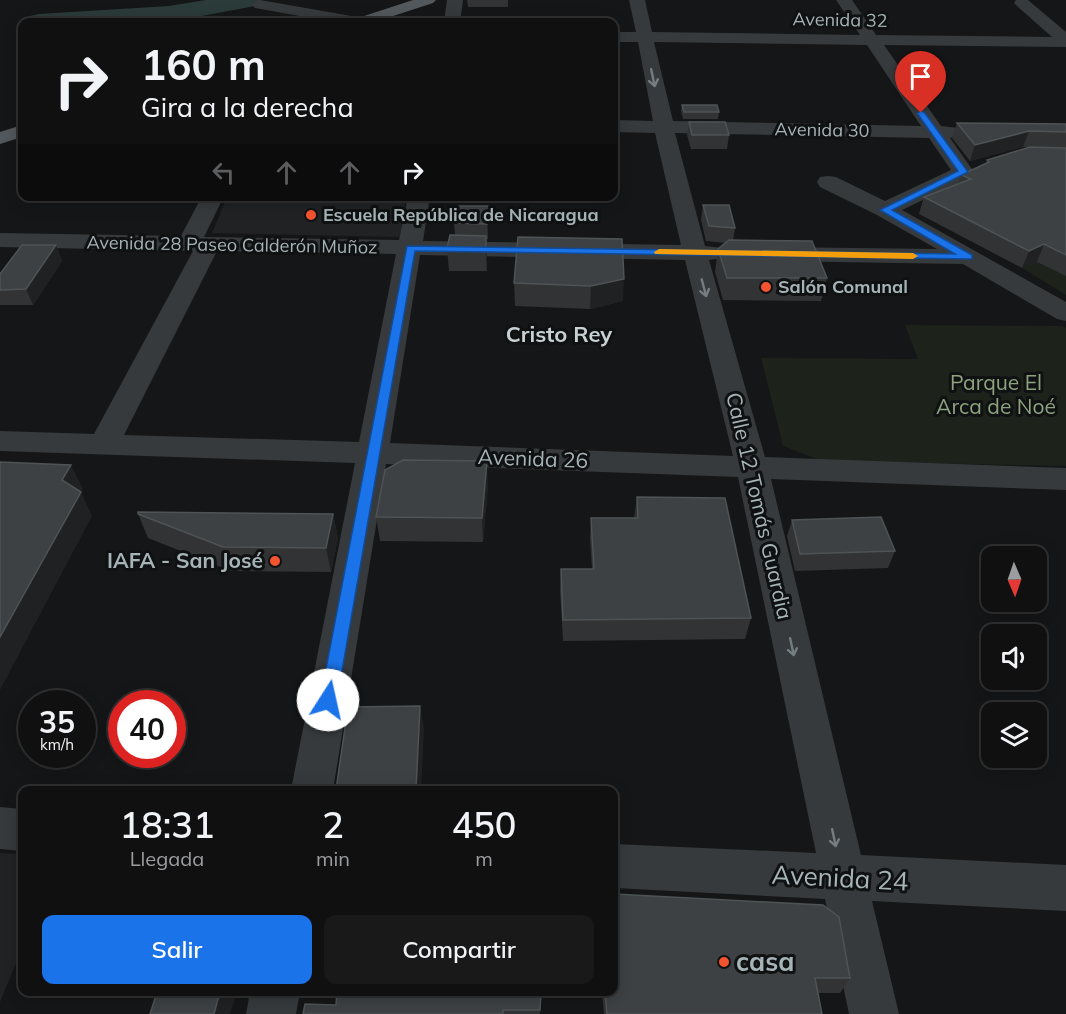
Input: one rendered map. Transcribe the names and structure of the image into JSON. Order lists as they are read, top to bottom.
{
  "streets": {
    "street": [
      "Avenida 32",
      "Avenida 30",
      "Avenida 28 Paseo Calderón Muñoz",
      "Avenida 26",
      "Calle 12 Tomás Guardia",
      "Avenida 24"
    ]
  },
  "crossings": [
    ["Avenida 32", "Calle 12 Tomás Guardia"],
    ["Avenida 30", "Calle 12 Tomás Guardia"],
    ["Avenida 28 Paseo Calderón Muñoz", "Calle 12 Tomás Guardia"],
    ["Avenida 26", "Calle 12 Tomás Guardia"],
    ["Calle 12 Tomás Guardia", "Avenida 24"]
  ],
  "one_way": ["Calle 12 Tomás Guardia"],
  "districts": ["Cristo Rey"],
  "parks": ["Parque El Arca de Noé"],
  "places": [
    "Escuela República de Nicaragua",
    "Salón Comunal",
    "IAFA - San José",
    "casa"
  ],
  "north": "bottom",
  "page": {
    "turn": ["160 m", "Gira a la derecha"],
    "speed": "35 km/h",
    "limit": "40",
    "eta": [
      "18:31",
      "Llegada",
      "2",
      "min",
      "450",
      "m"
    ],
    "buttons": ["Salir", "Compartir"]
  }
}
